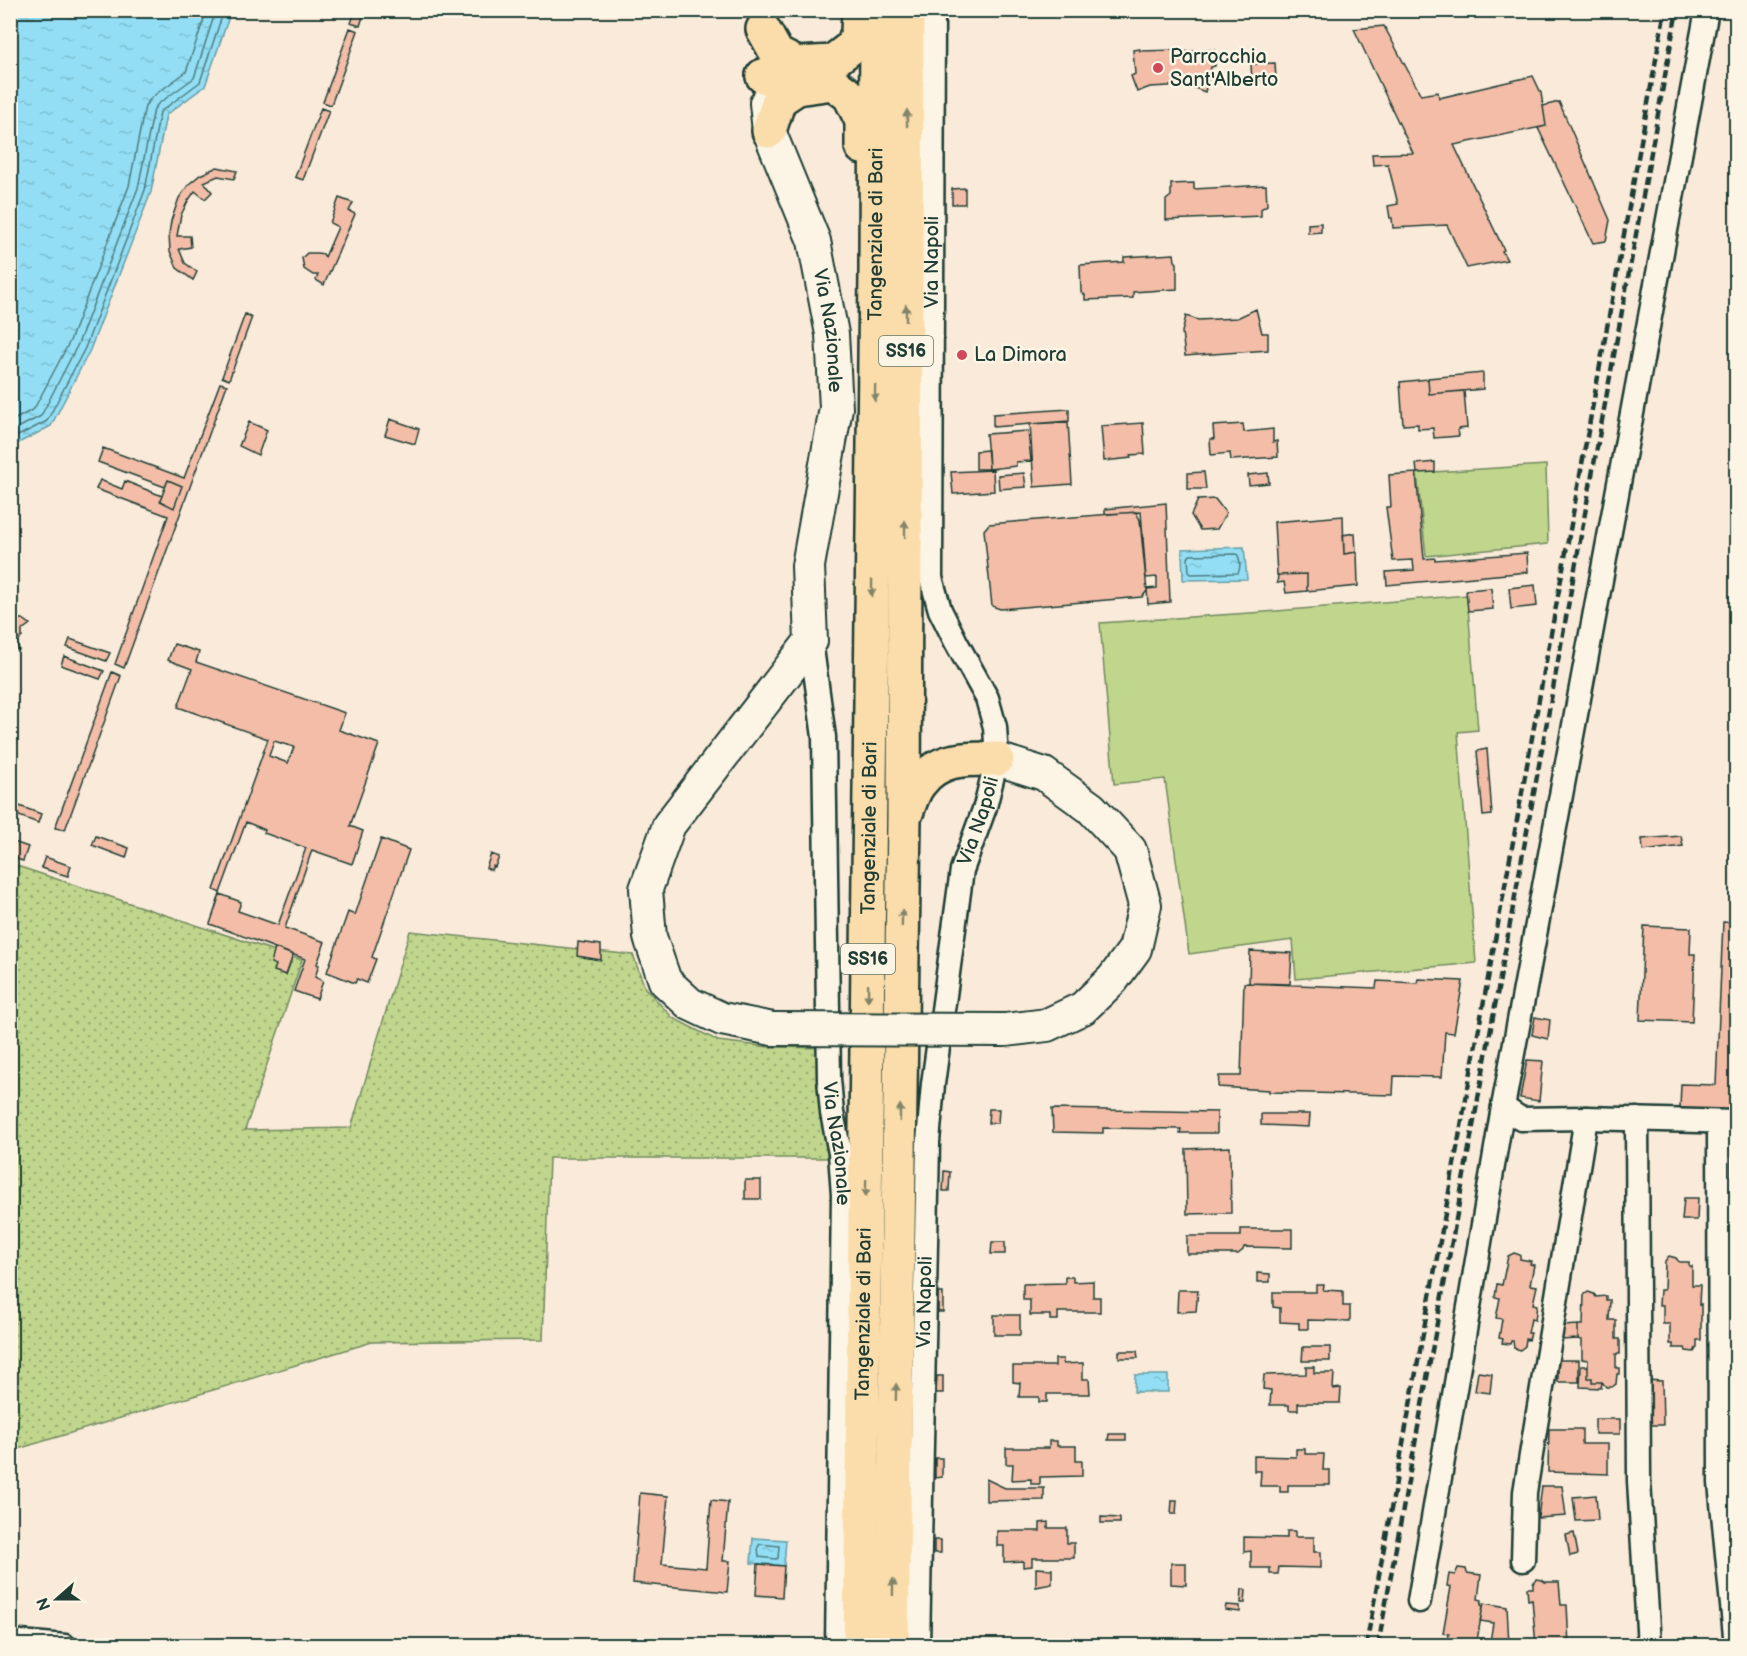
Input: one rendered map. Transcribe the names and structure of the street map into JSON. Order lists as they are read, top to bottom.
{
  "streets": {
    "highway": ["Tangenziale di Bari", "SS16"],
    "street": ["Via Napoli", "Via Nazionale"]
  },
  "places": ["Parrocchia Sant'Alberto", "La Dimora"],
  "north": "left"
}
